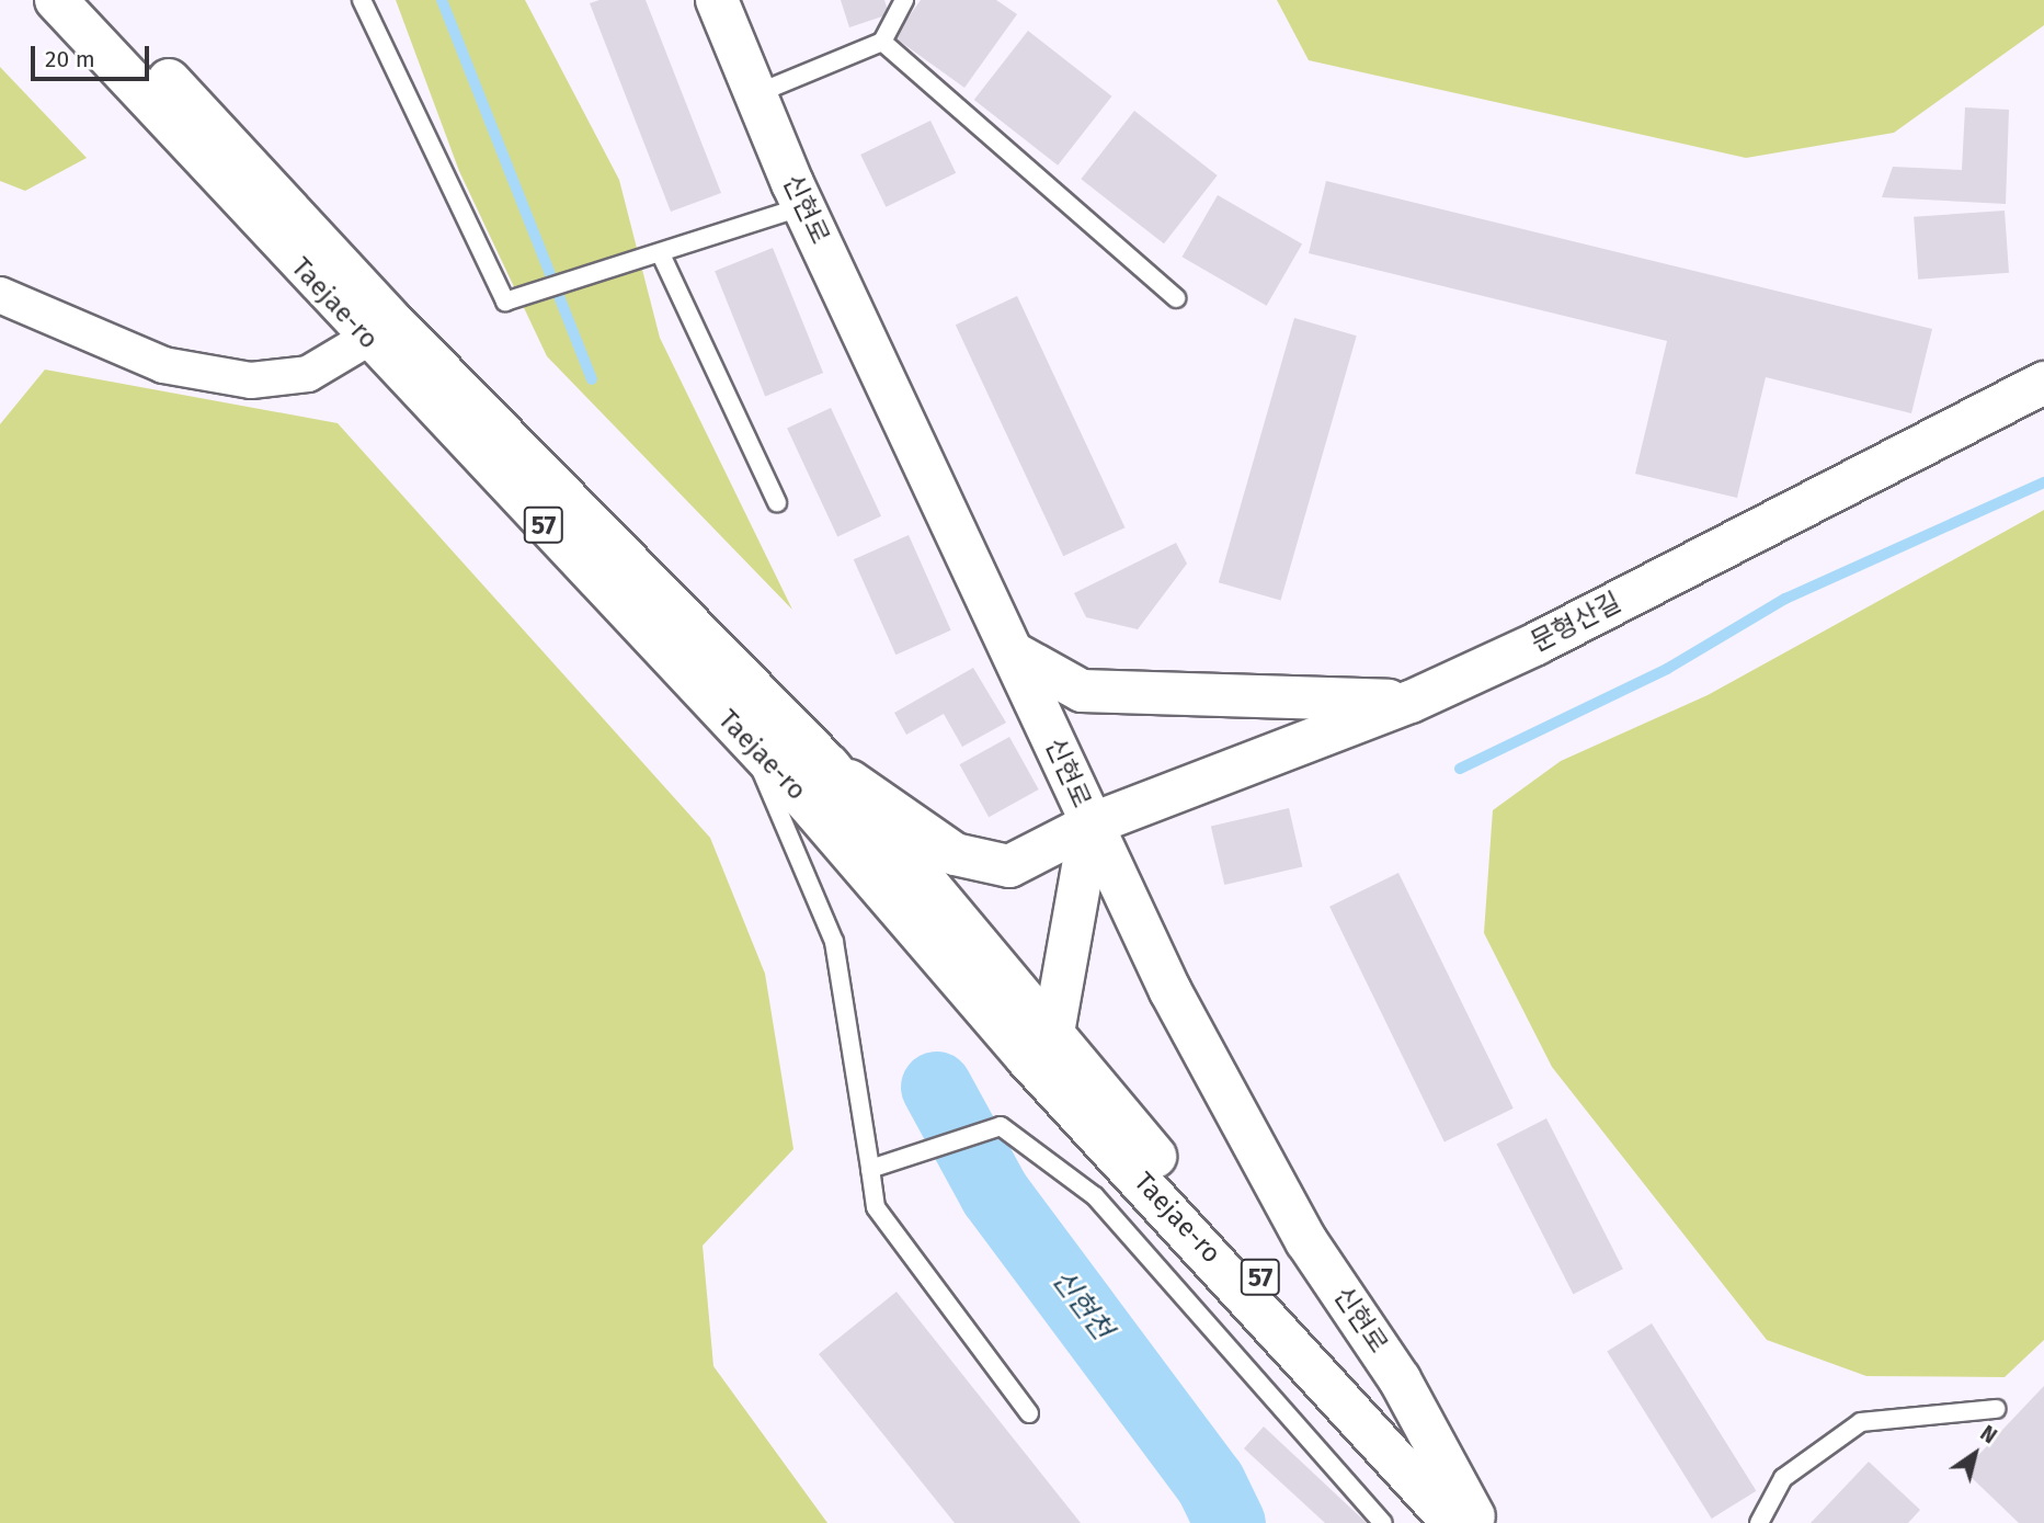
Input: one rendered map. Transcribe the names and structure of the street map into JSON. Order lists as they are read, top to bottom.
{
  "streets": {
    "main road": [
      "신현로",
      "Taejae-ro",
      "57",
      "문형산길"
    ]
  },
  "crossings": [
    ["신현로", "Taejae-ro"],
    ["신현로", "문형산길"],
    ["Taejae-ro", "문형산길"]
  ],
  "water": ["신현천"],
  "scale_bar": "20 m",
  "north": "top right"
}
